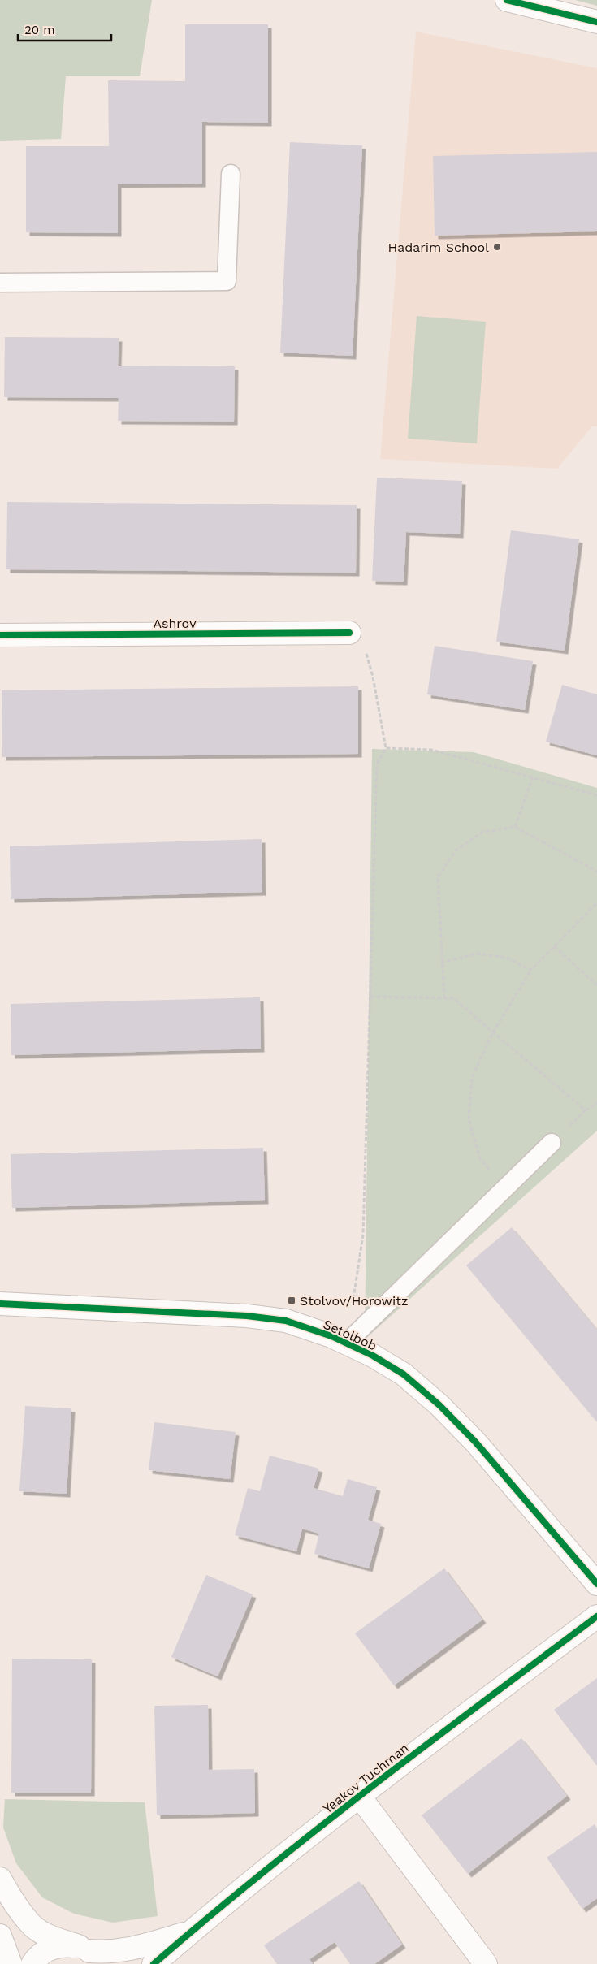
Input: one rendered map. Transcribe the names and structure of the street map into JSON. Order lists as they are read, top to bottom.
{
  "streets": {
    "street": ["Ashrov", "Setolbob", "Yaakov Tuchman"]
  },
  "places": {
    "other": ["Hadarim School"],
    "transit": ["Stolvov/Horowitz"]
  },
  "scale_bar": "20 m"
}
